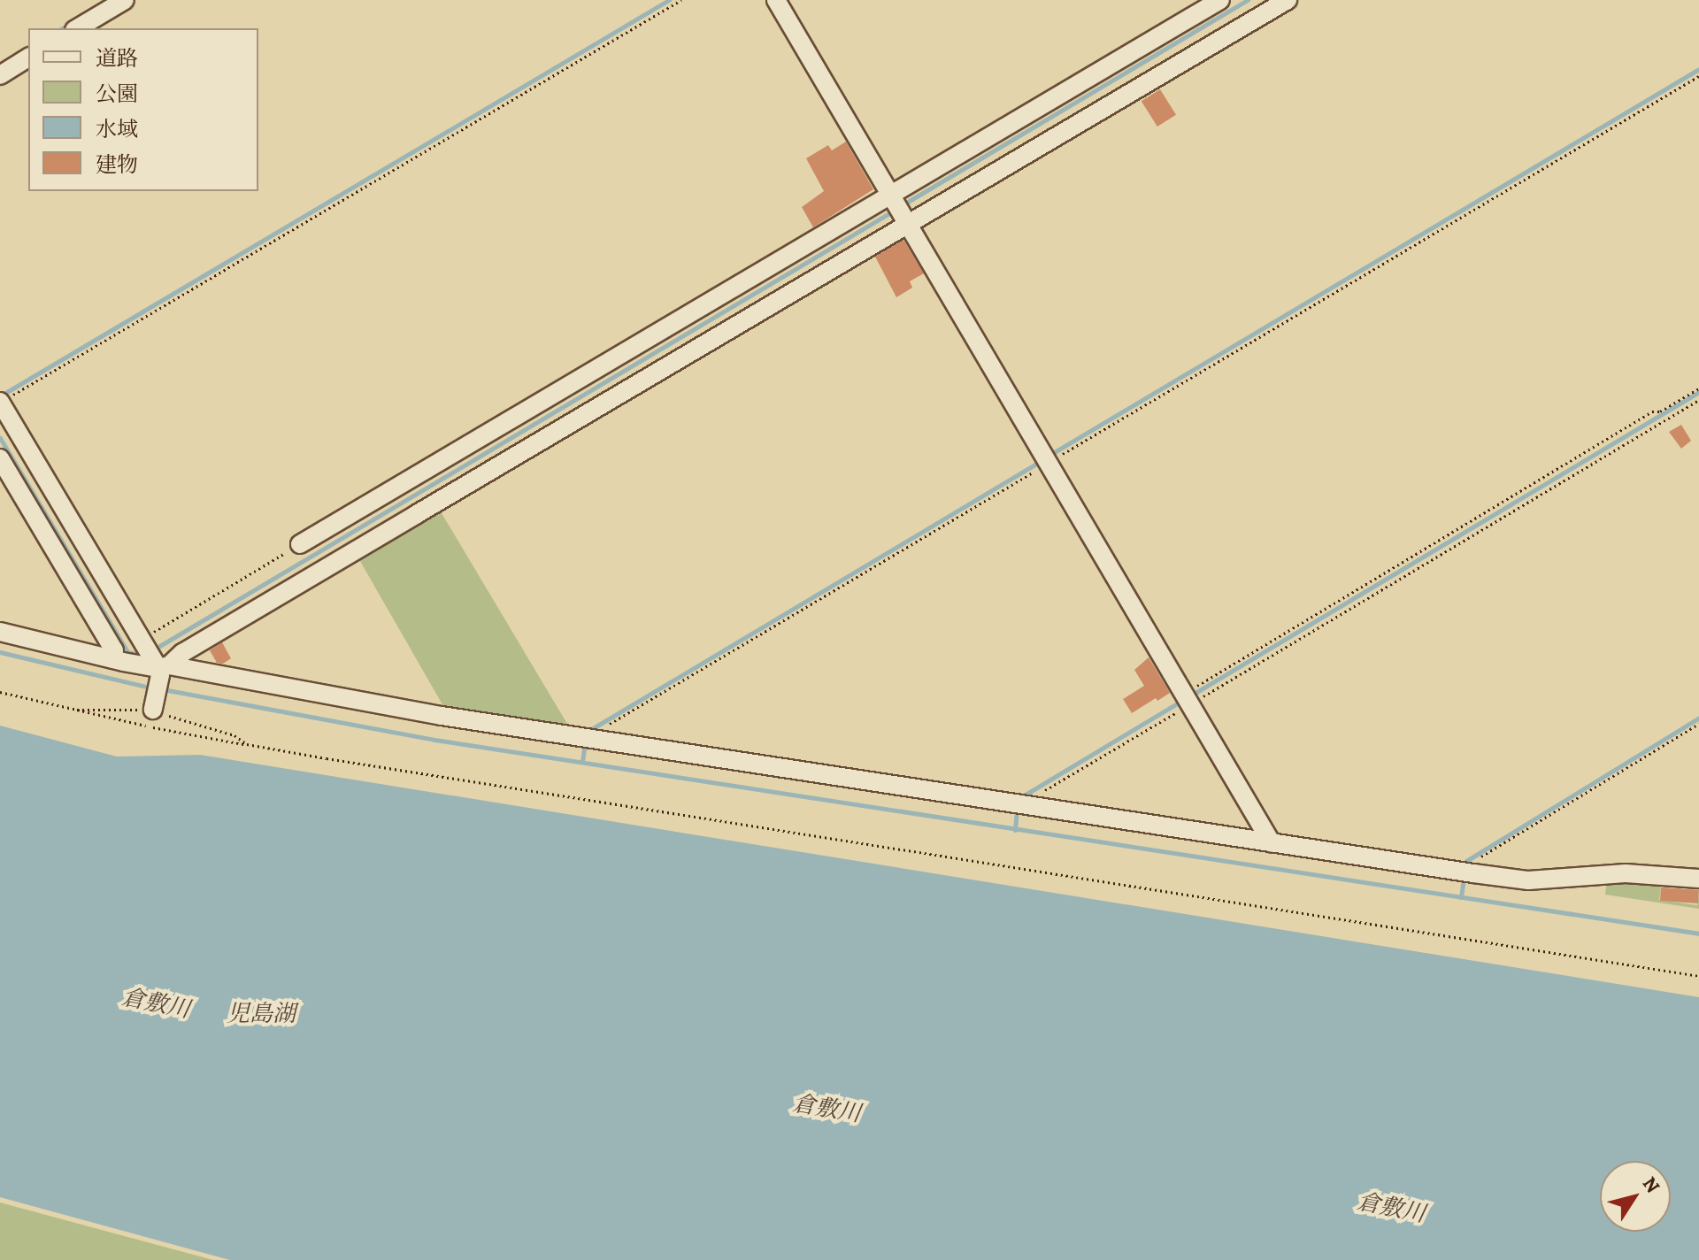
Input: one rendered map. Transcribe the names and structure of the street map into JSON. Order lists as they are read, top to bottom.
{
  "water": ["倉敷川", "児島湖"],
  "legend": [
    "道路",
    "公園",
    "水域",
    "建物"
  ],
  "north": "top right"
}
